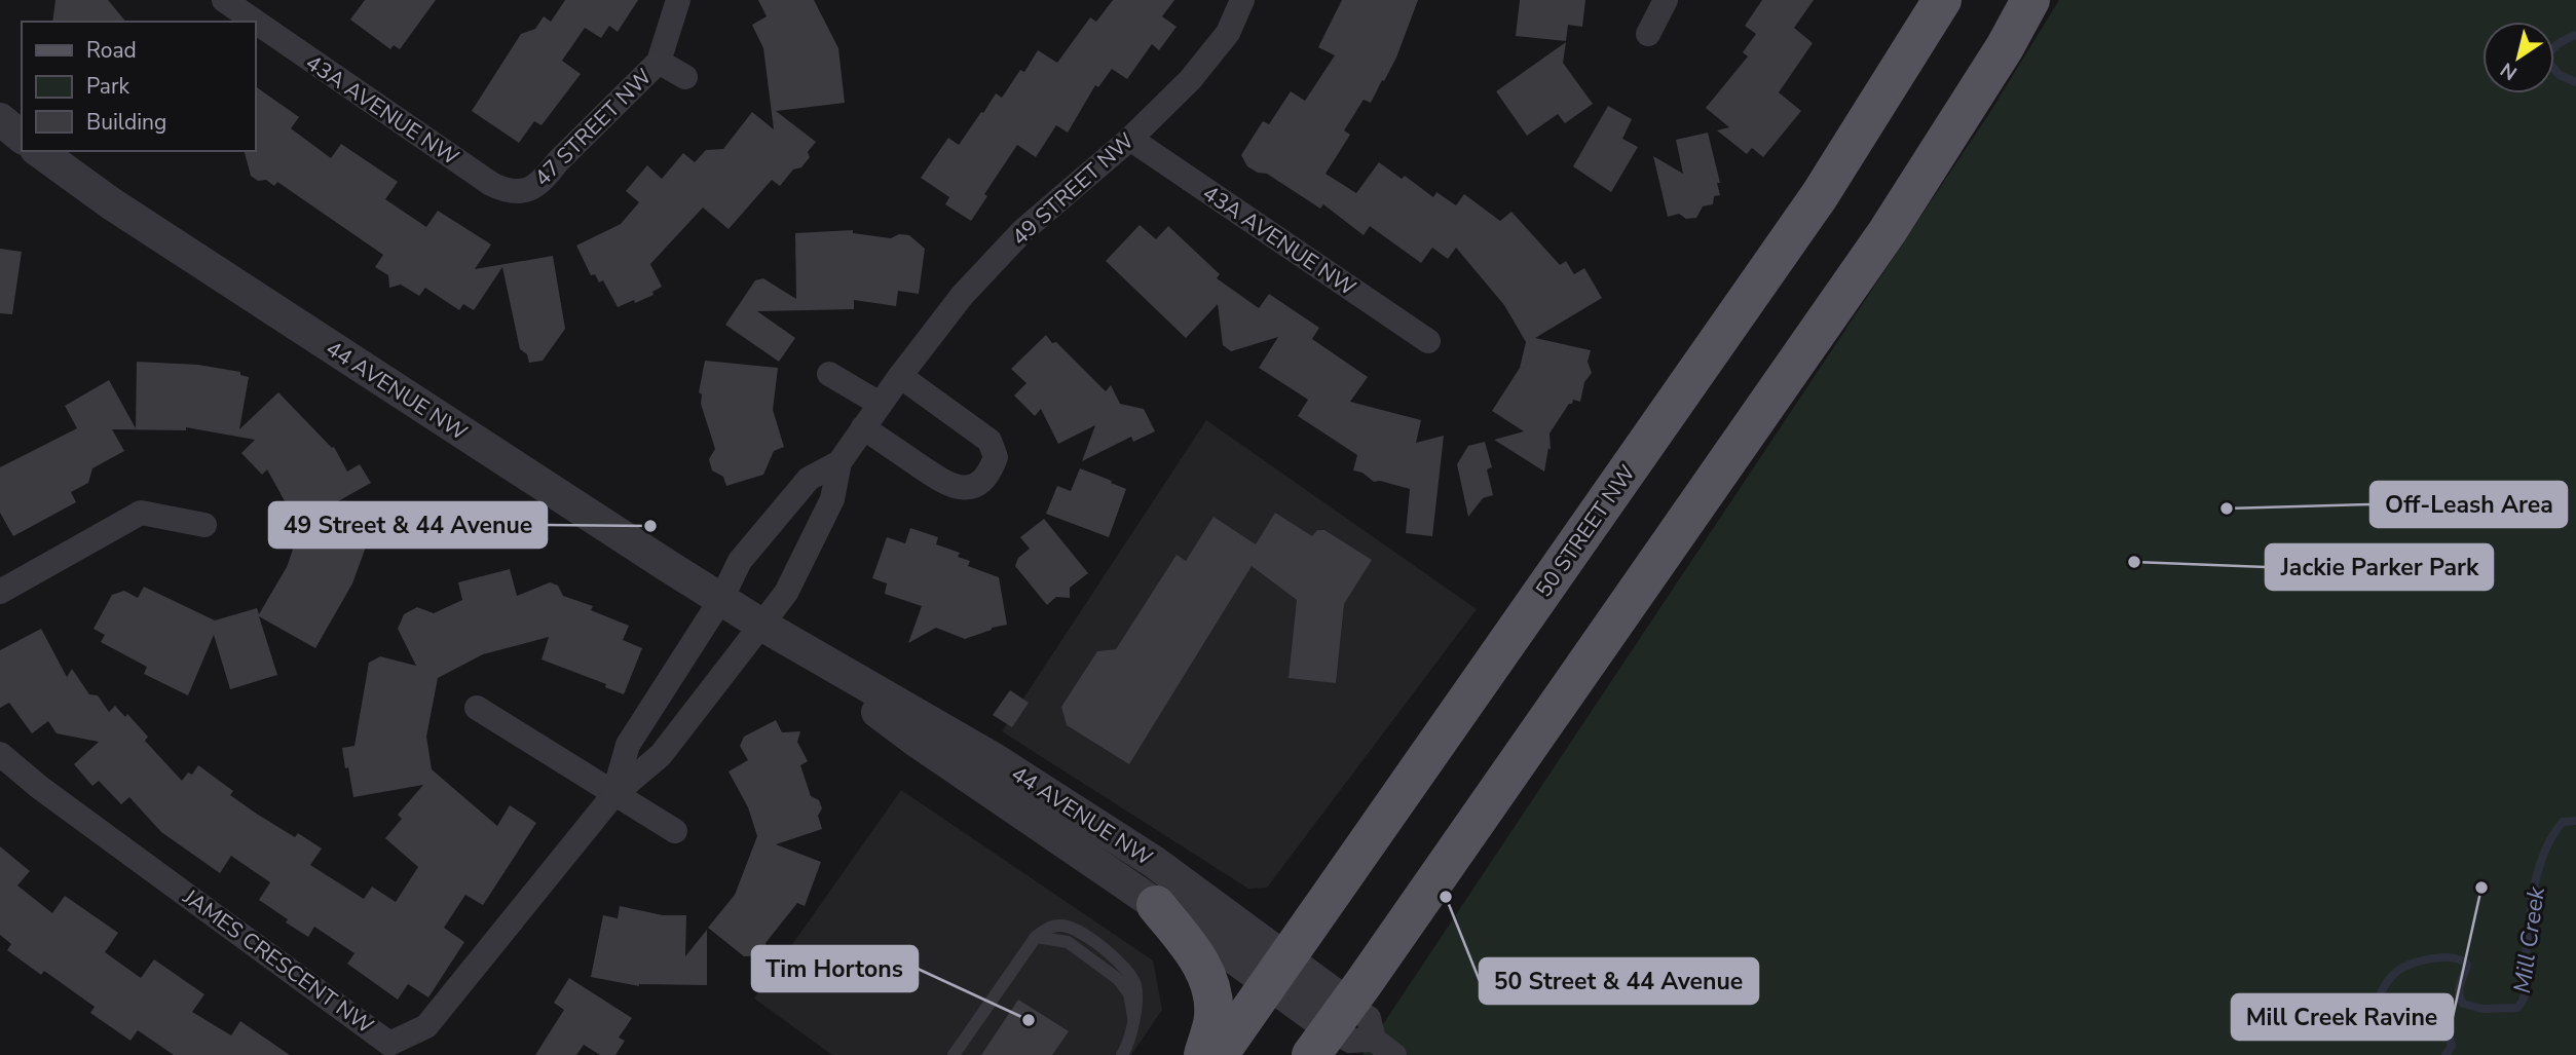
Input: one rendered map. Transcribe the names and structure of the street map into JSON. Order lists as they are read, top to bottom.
{
  "streets": {
    "main road": ["50 STREET NW"],
    "street": [
      "43A AVENUE NW",
      "47 STREET NW",
      "49 STREET NW",
      "44 AVENUE NW",
      "JAMES CRESCENT NW"
    ]
  },
  "crossings": [
    ["43A AVENUE NW", "47 STREET NW"],
    ["43A AVENUE NW", "49 STREET NW"],
    ["49 STREET NW", "44 AVENUE NW"],
    ["49 STREET NW", "JAMES CRESCENT NW"],
    ["44 AVENUE NW", "50 STREET NW"],
    ["44 AVENUE NW", "JAMES CRESCENT NW"]
  ],
  "water": ["Mill Creek"],
  "places": [
    "Off-Leash Area",
    "49 Street & 44 Avenue",
    "Jackie Parker Park",
    "Mill Creek Ravine",
    "50 Street & 44 Avenue",
    "Tim Hortons"
  ],
  "legend": ["Road", "Park", "Building"],
  "north": "bottom left"
}
